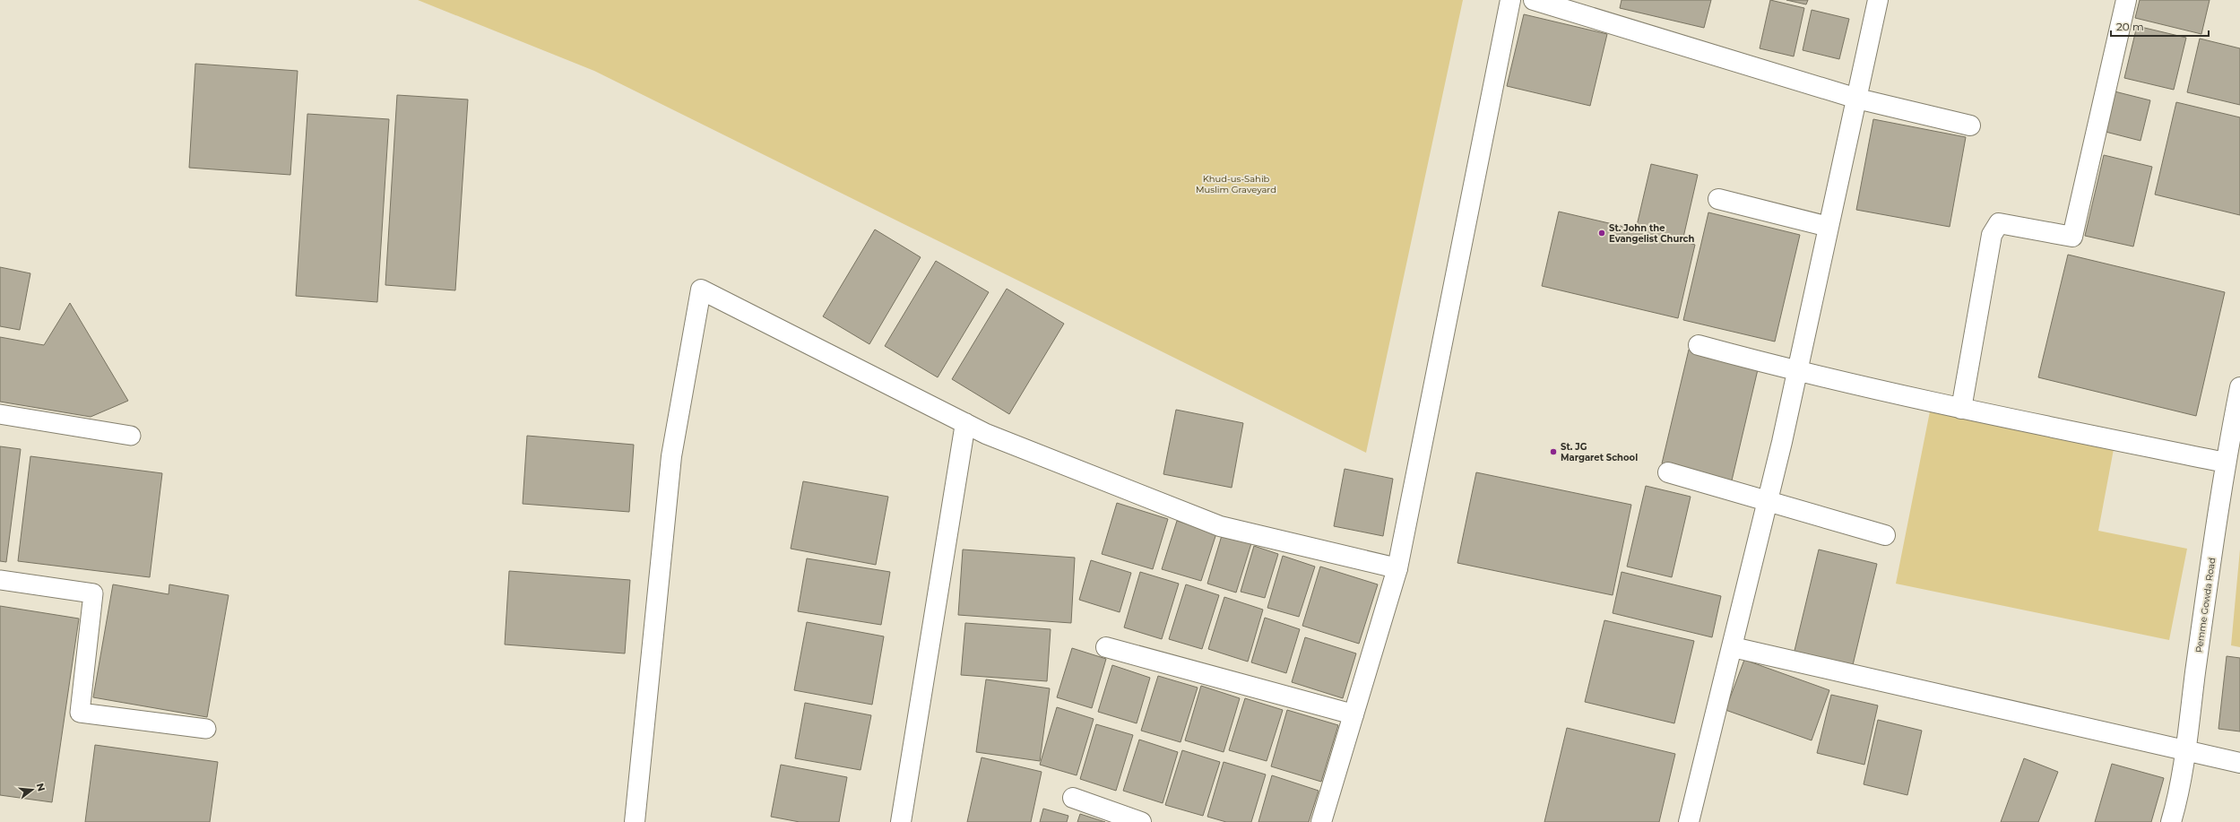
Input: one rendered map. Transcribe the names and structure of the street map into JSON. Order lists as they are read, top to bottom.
{
  "streets": {
    "street": ["Pemme Gowda Road"]
  },
  "parks": ["Khud-us-Sahib Muslim Graveyard"],
  "places": ["St. John the Evangelist Church", "St. JG Margaret School"],
  "scale_bar": "20 m",
  "north": "right"
}
